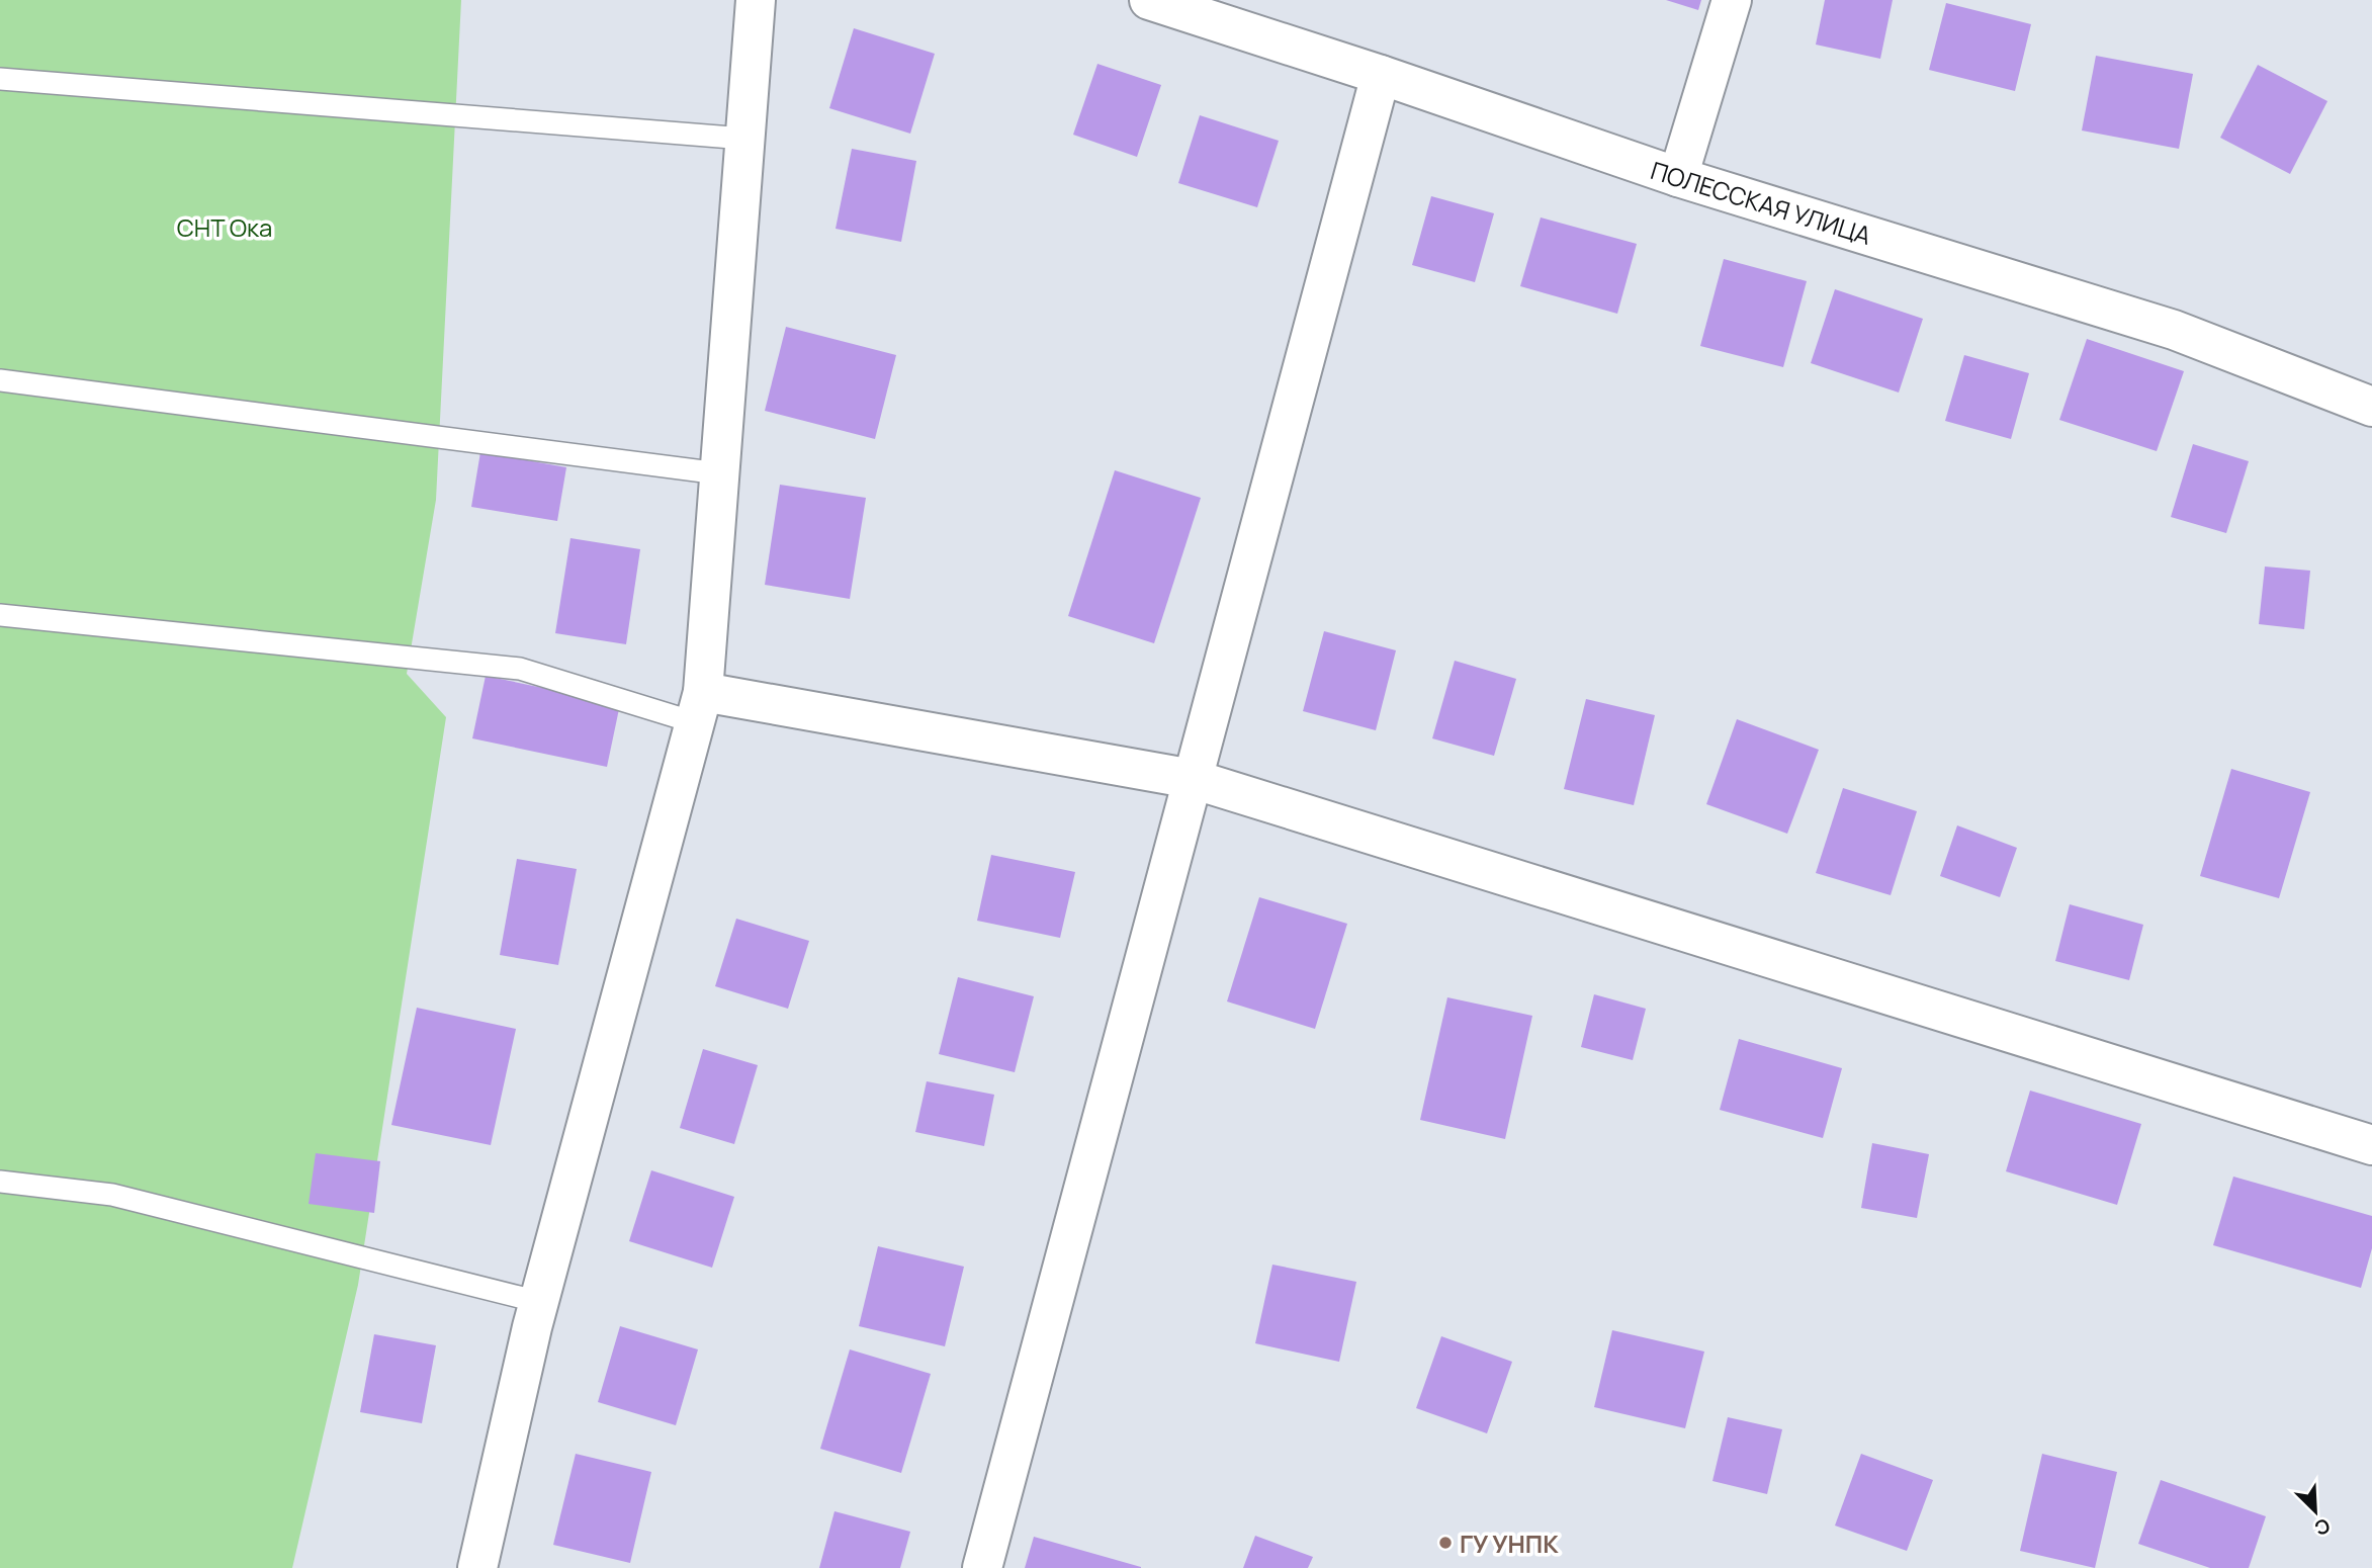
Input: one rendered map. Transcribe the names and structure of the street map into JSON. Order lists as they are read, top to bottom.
{
  "streets": {
    "street": ["ПОЛЕССКАЯ УЛИЦА"]
  },
  "parks": ["СНТ Ока"],
  "places": ["ГУ УНПК"],
  "north": "bottom right"
}
